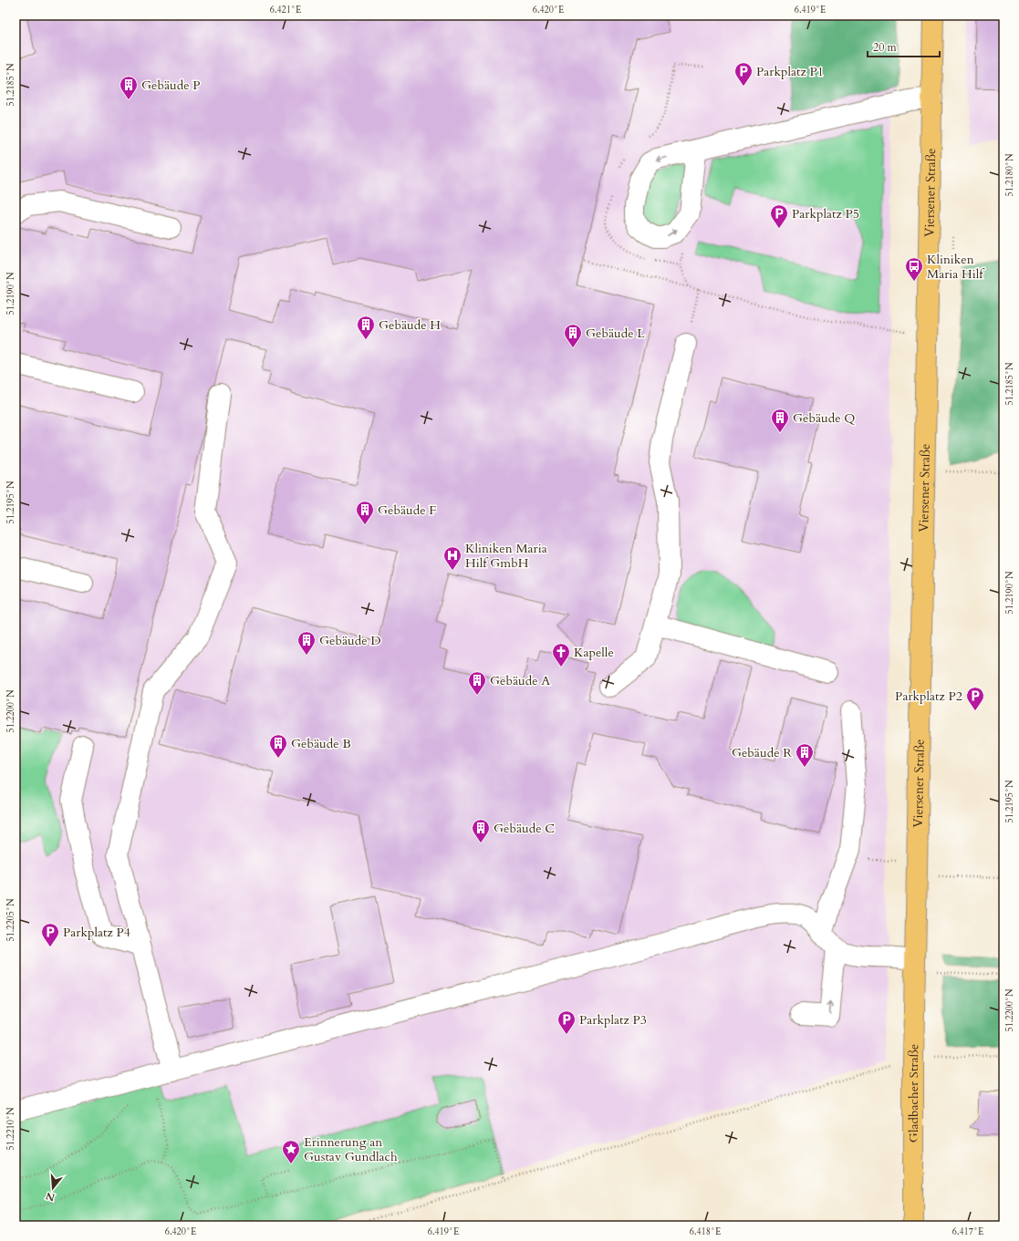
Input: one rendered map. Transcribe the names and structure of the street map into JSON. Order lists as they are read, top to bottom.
{
  "streets": {
    "main road": ["Viersener Straße", "Gladbacher Straße"]
  },
  "crossings": [
    ["Viersener Straße", "Gladbacher Straße"]
  ],
  "places": {
    "parking": [
      "Parkplatz P1",
      "Parkplatz P5",
      "Parkplatz P2",
      "Parkplatz P4",
      "Parkplatz P3"
    ],
    "building": [
      "Gebäude P",
      "Gebäude H",
      "Gebäude L",
      "Gebäude Q",
      "Gebäude F",
      "Gebäude D",
      "Gebäude A",
      "Gebäude B",
      "Gebäude R",
      "Gebäude C"
    ],
    "bus stop": ["Kliniken Maria Hilf"],
    "hospital": ["Kliniken Maria Hilf GmbH"],
    "church": ["Kapelle"],
    "place": ["Erinnerung an Gustav Gundlach"]
  },
  "scale_bar": "20 m",
  "north": "bottom",
  "coordinates": [
    "6.421°E",
    "6.420°E",
    "6.419°E",
    "51.2185°N",
    "51.2180°N",
    "51.2190°N",
    "51.2195°N",
    "51.2200°N",
    "51.2205°N",
    "51.2210°N",
    "6.418°E",
    "6.417°E"
  ]
}
